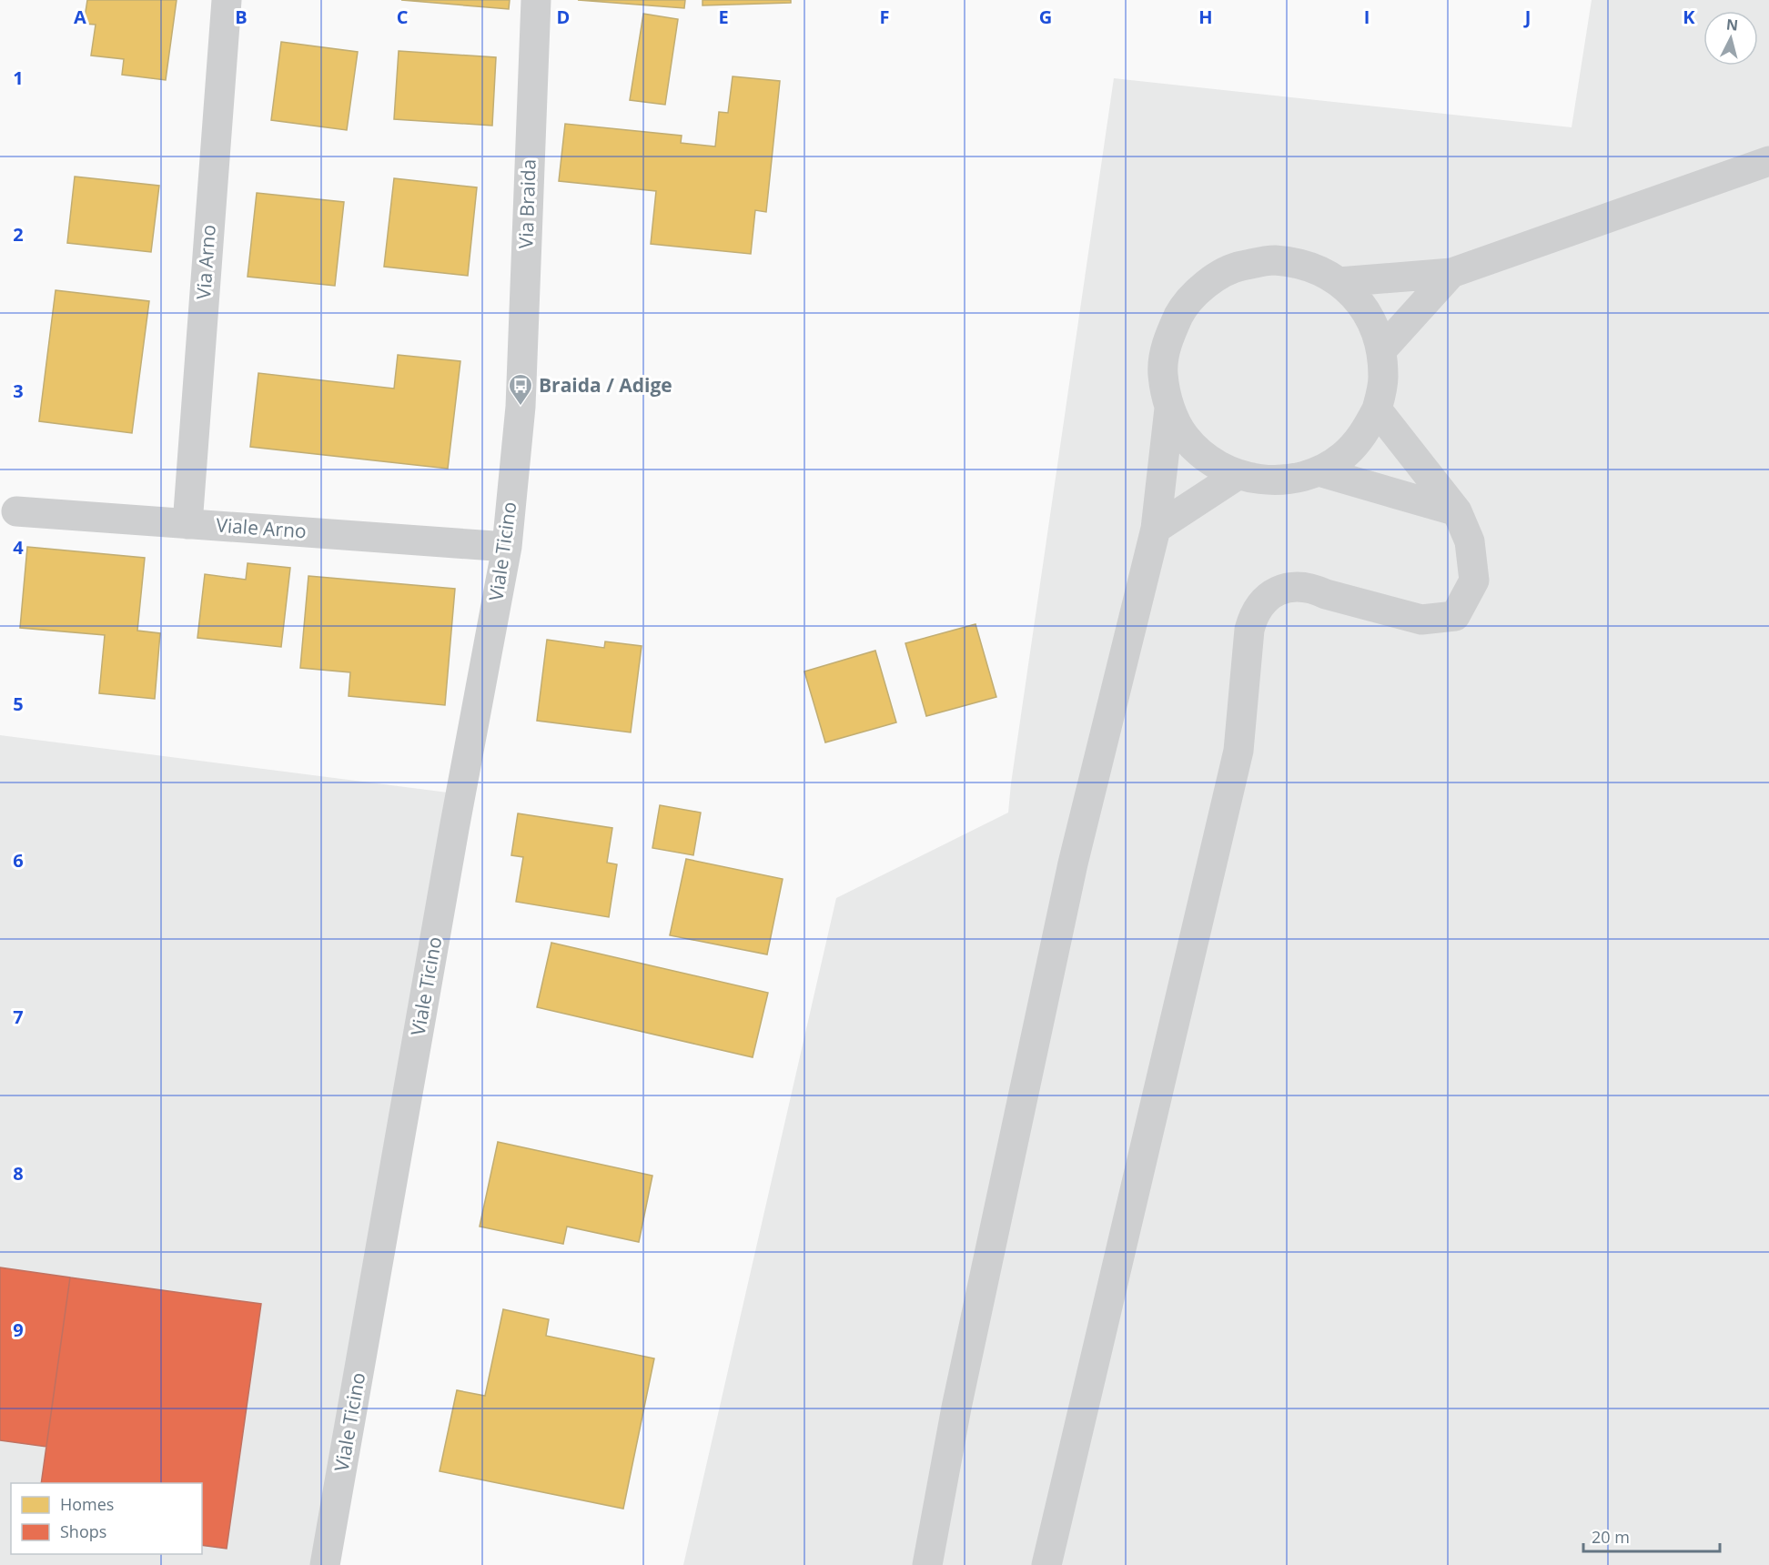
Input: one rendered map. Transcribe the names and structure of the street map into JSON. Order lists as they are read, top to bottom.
{
  "streets": {
    "street": [
      "Via Braida",
      "Via Arno",
      "Viale Arno",
      "Viale Ticino"
    ]
  },
  "crossings": [
    ["Via Braida", "Viale Ticino"],
    ["Via Arno", "Viale Arno"],
    ["Viale Arno", "Viale Ticino"]
  ],
  "places": {
    "bus stop": ["Braida / Adige"]
  },
  "legend": ["Homes", "Shops"],
  "scale_bar": "20 m",
  "north": "top",
  "grid": {
    "columns": [
      "A",
      "B",
      "C",
      "D",
      "E",
      "F",
      "G",
      "H",
      "I",
      "J",
      "K"
    ],
    "rows": [
      "1",
      "2",
      "3",
      "4",
      "5",
      "6",
      "7",
      "8",
      "9"
    ]
  }
}
